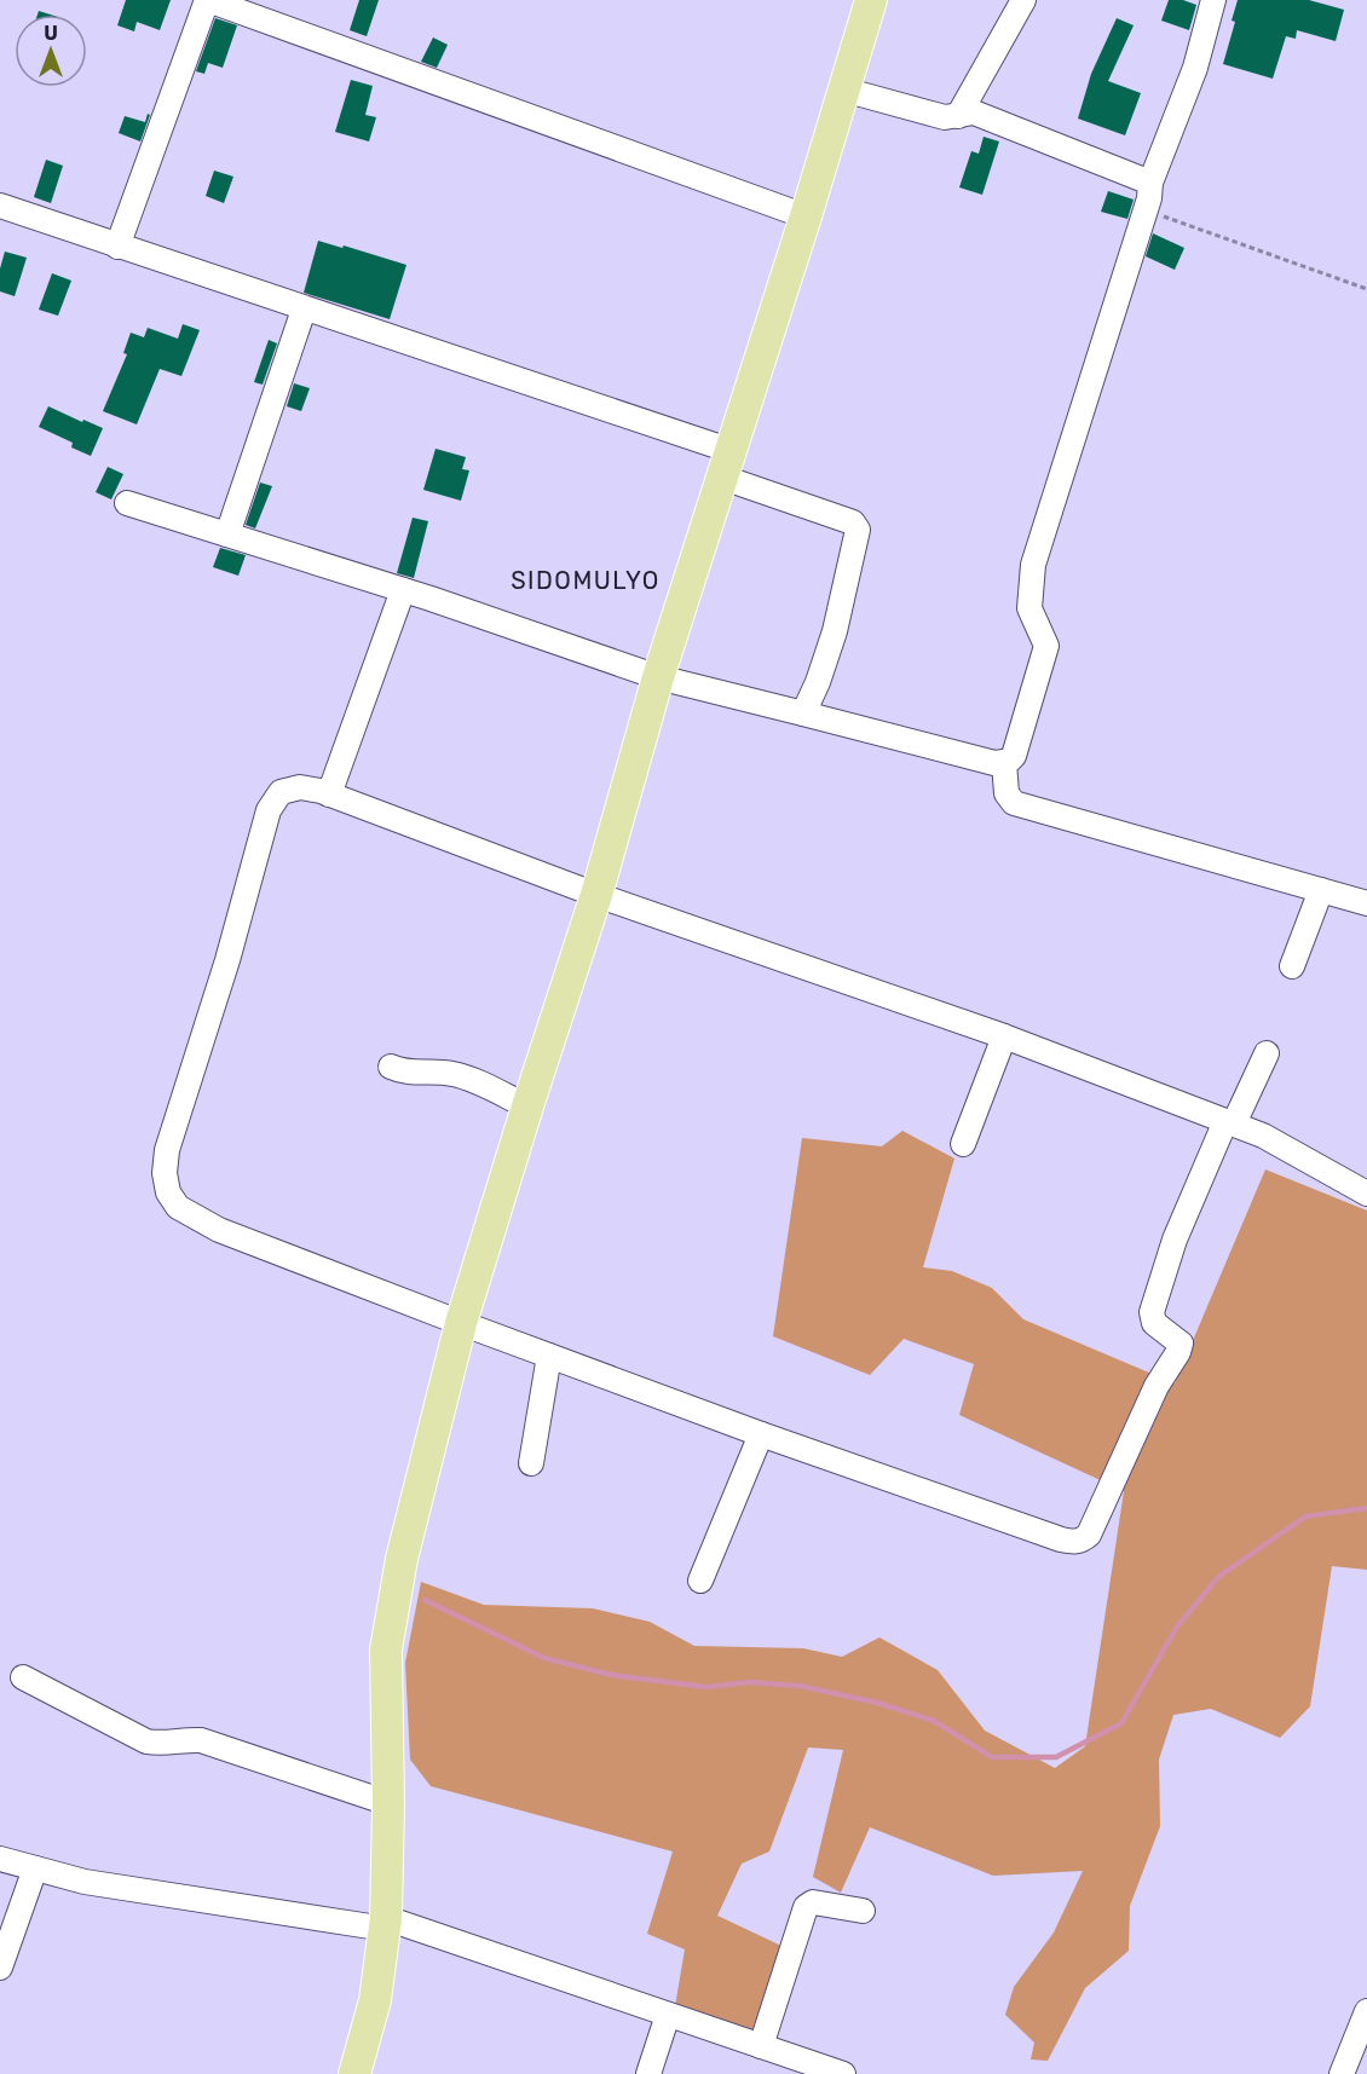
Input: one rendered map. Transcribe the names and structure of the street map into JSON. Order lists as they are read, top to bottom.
{
  "districts": ["SIDOMULYO"],
  "north": "top"
}
